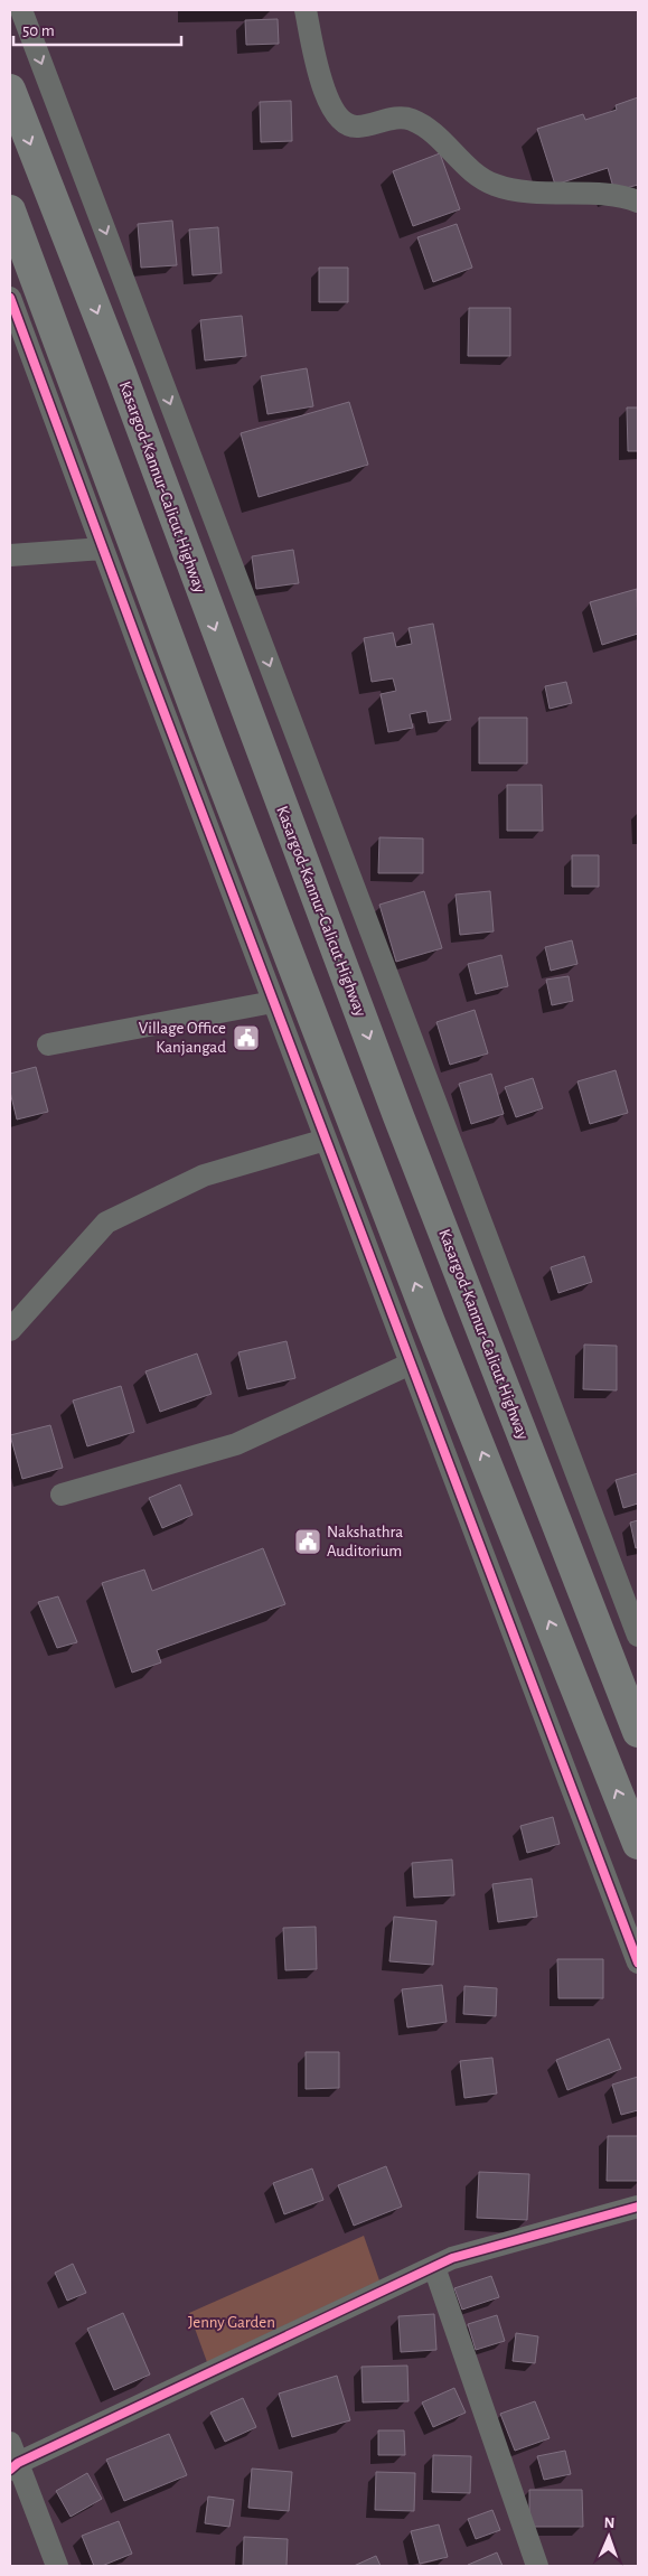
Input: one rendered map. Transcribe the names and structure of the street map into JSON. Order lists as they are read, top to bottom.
{
  "streets": {
    "highway": ["Kasargod-Kannur-Calicut Highway"]
  },
  "parks": ["Jenny Garden"],
  "places": {
    "public building": ["Village Office Kanjangad", "Nakshathra Auditorium"]
  },
  "scale_bar": "50 m",
  "north": "top"
}
